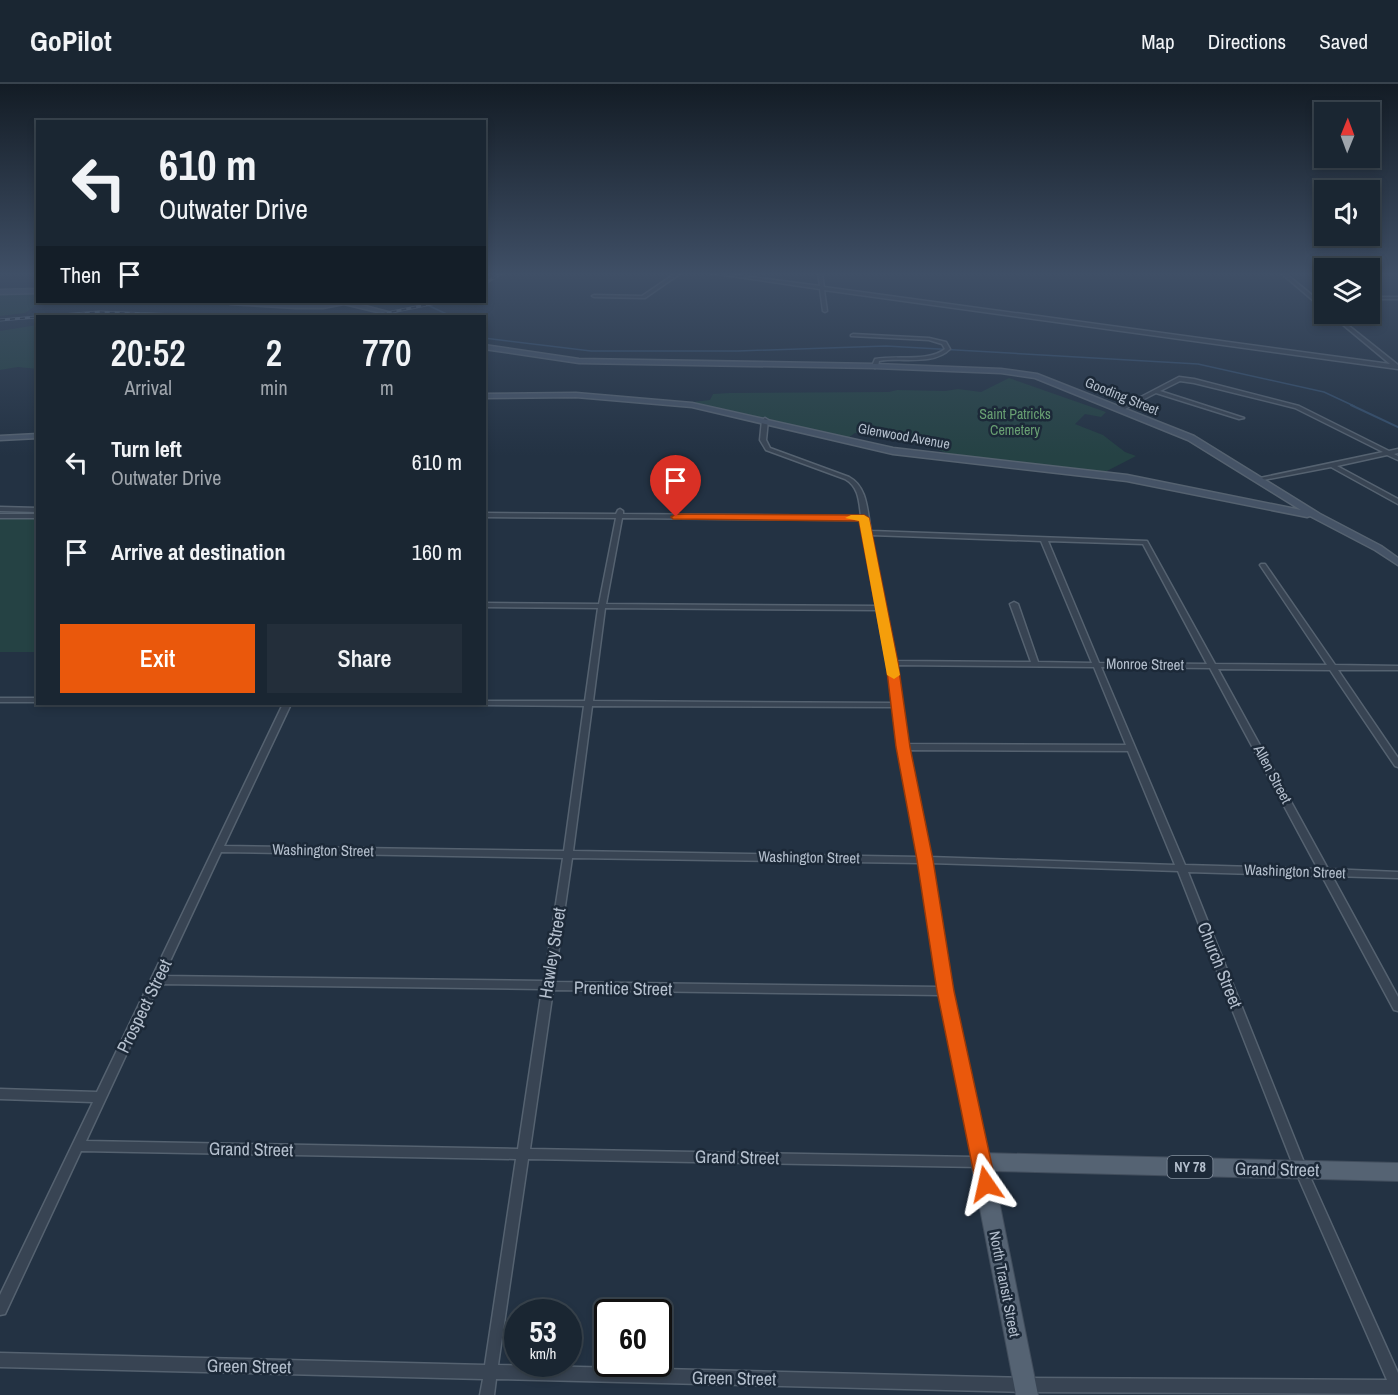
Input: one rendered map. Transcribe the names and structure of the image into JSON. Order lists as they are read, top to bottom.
{
  "streets": {
    "main road": ["Grand Street", "NY 78", "North Transit Street"],
    "street": [
      "Gooding Street",
      "Glenwood Avenue",
      "Monroe Street",
      "Allen Street",
      "Washington Street",
      "Hawley Street",
      "Church Street",
      "Prentice Street",
      "Prospect Street",
      "Green Street"
    ]
  },
  "crossings": [
    ["Gooding Street", "Glenwood Avenue"],
    ["Glenwood Avenue", "North Transit Street"],
    ["Monroe Street", "Allen Street"],
    ["Monroe Street", "Church Street"],
    ["Monroe Street", "North Transit Street"],
    ["Allen Street", "Washington Street"],
    ["Allen Street", "Church Street"],
    ["Washington Street", "Hawley Street"],
    ["Washington Street", "Church Street"],
    ["Washington Street", "Prospect Street"],
    ["Washington Street", "North Transit Street"],
    ["Hawley Street", "Prentice Street"],
    ["Hawley Street", "Grand Street"],
    ["Hawley Street", "Green Street"],
    ["Church Street", "Grand Street"],
    ["Church Street", "Green Street"],
    ["Prentice Street", "Prospect Street"],
    ["Prentice Street", "North Transit Street"],
    ["Prospect Street", "Grand Street"],
    ["Grand Street", "North Transit Street"],
    ["North Transit Street", "Green Street"]
  ],
  "parks": ["Saint Patricks Cemetery"],
  "north": "top",
  "page": {
    "header": "GoPilot",
    "nav": ["Map", "Directions", "Saved"],
    "turn": ["610 m", "Outwater Drive"],
    "then": "Then",
    "eta": [
      "20:52",
      "Arrival",
      "2",
      "min",
      "770",
      "m"
    ],
    "list": [
      {
        "name": "Turn left",
        "note": "Outwater Drive",
        "value": "610 m"
      },
      {
        "name": "Arrive at destination",
        "value": "160 m"
      }
    ],
    "buttons": ["Exit", "Share"],
    "speed": "53 km/h",
    "limit": "60"
  }
}
